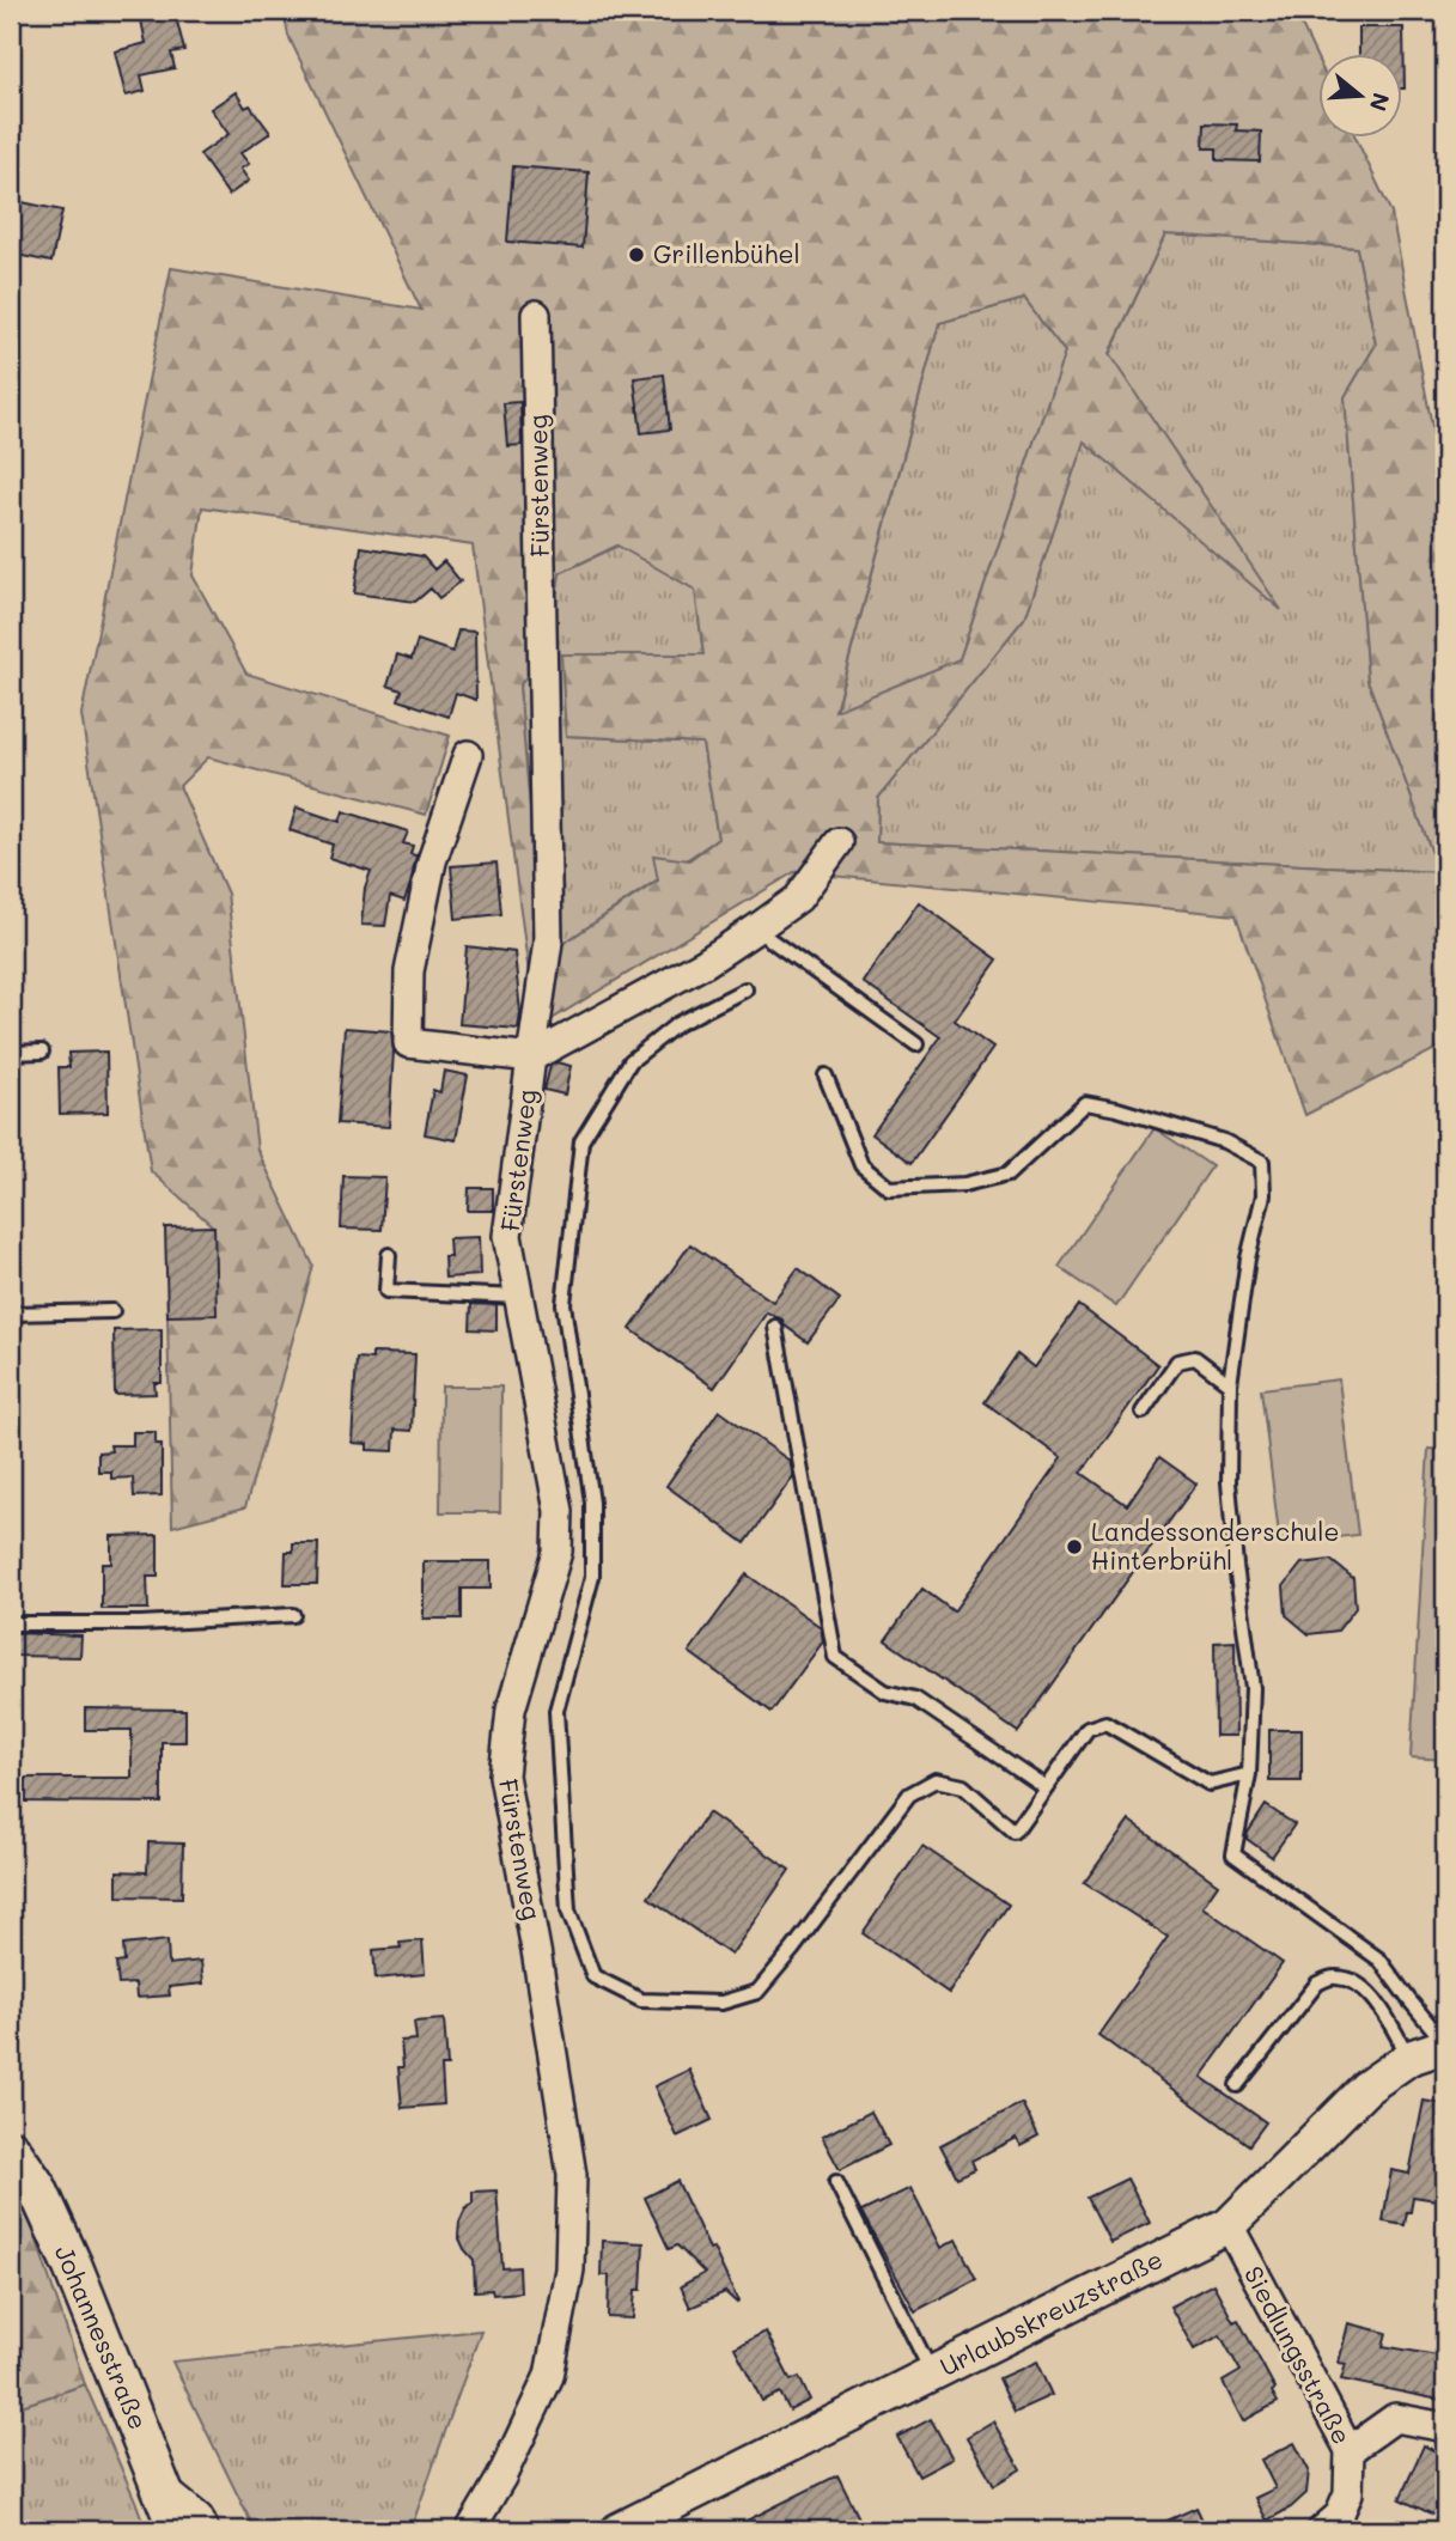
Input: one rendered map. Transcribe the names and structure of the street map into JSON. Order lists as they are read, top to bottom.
{
  "streets": {
    "main road": ["Johannesstraße"],
    "street": ["Fürstenweg", "Urlaubskreuzstraße", "Siedlungsstraße"]
  },
  "crossings": [
    ["Urlaubskreuzstraße", "Siedlungsstraße"]
  ],
  "places": ["Grillenbühel", "Landessonderschule Hinterbrühl"],
  "north": "right"
}
